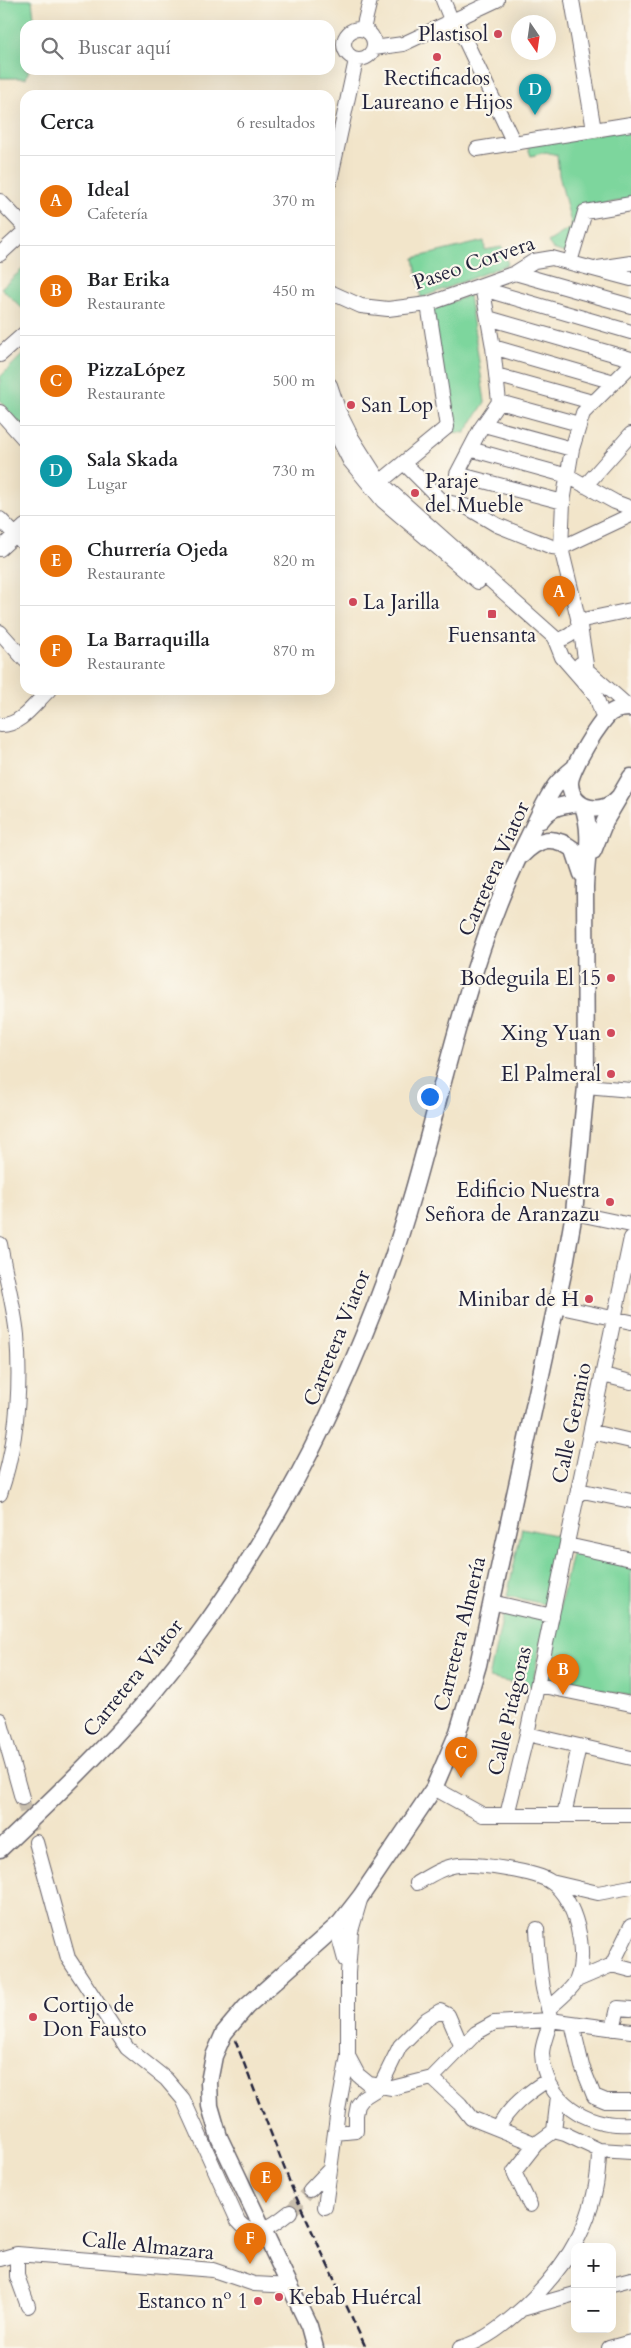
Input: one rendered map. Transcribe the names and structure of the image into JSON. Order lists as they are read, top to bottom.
{
  "streets": {
    "main road": ["Carretera Viator", "Carretera Almería"],
    "street": [
      "Paseo Corvera",
      "Calle Geranio",
      "Calle Pitágoras",
      "Calle Almazara"
    ]
  },
  "crossings": [
    ["Calle Geranio", "Calle Pitágoras"],
    ["Carretera Almería", "Calle Almazara"]
  ],
  "places": {
    "other": [
      "Plastisol",
      "Rectificados Laureano e Hijos",
      "San Lop",
      "Paraje del Mueble",
      "La Jarilla",
      "Bodeguila El 15",
      "Xing Yuan",
      "El Palmeral",
      "Edificio Nuestra Señora de Aranzazu",
      "Minibar de H",
      "Cortijo de Don Fausto",
      "Kebab Huércal",
      "Estanco nº 1"
    ],
    "transit": ["Fuensanta"]
  },
  "north": "bottom",
  "page": {
    "search": "Buscar aquí",
    "pins": [
      "D",
      "A",
      "B",
      "C",
      "E",
      "F"
    ],
    "heading": ["Cerca", "6 resultados"],
    "list": [
      {
        "mark": "A",
        "name": "Ideal",
        "note": "Cafetería",
        "value": "370 m"
      },
      {
        "mark": "B",
        "name": "Bar Erika",
        "note": "Restaurante",
        "value": "450 m"
      },
      {
        "mark": "C",
        "name": "PizzaLópez",
        "note": "Restaurante",
        "value": "500 m"
      },
      {
        "mark": "D",
        "name": "Sala Skada",
        "note": "Lugar",
        "value": "730 m"
      },
      {
        "mark": "E",
        "name": "Churrería Ojeda",
        "note": "Restaurante",
        "value": "820 m"
      },
      {
        "mark": "F",
        "name": "La Barraquilla",
        "note": "Restaurante",
        "value": "870 m"
      }
    ],
    "map_buttons": ["+", "−"]
  }
}
